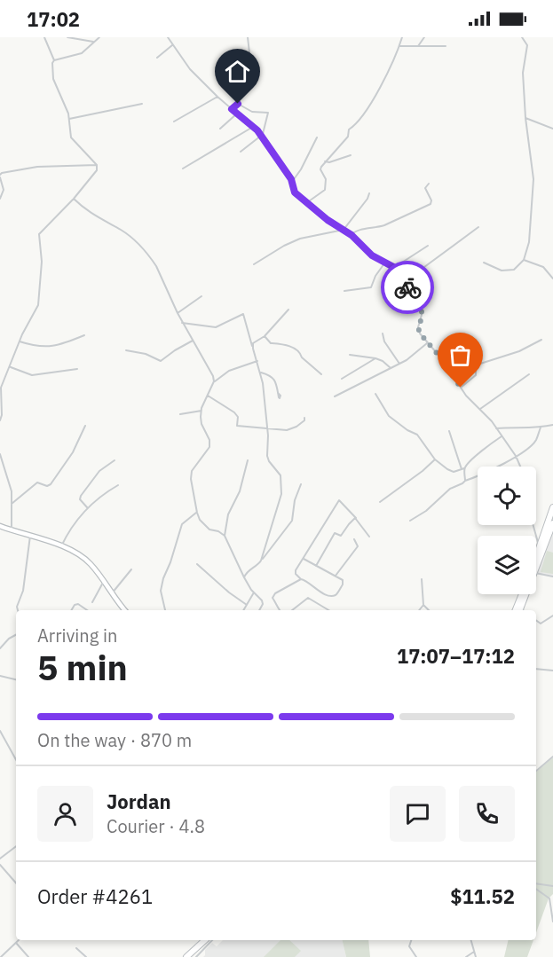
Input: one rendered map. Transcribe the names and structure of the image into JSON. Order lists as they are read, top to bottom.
{
  "page": {
    "status": "17:02",
    "heading": ["5 min", "Arriving in", "17:07–17:12"],
    "panel": [
      "Jordan",
      "Courier · 4.8",
      "Order #4261",
      "$11.52"
    ],
    "bar": "On the way · 870 m"
  }
}
